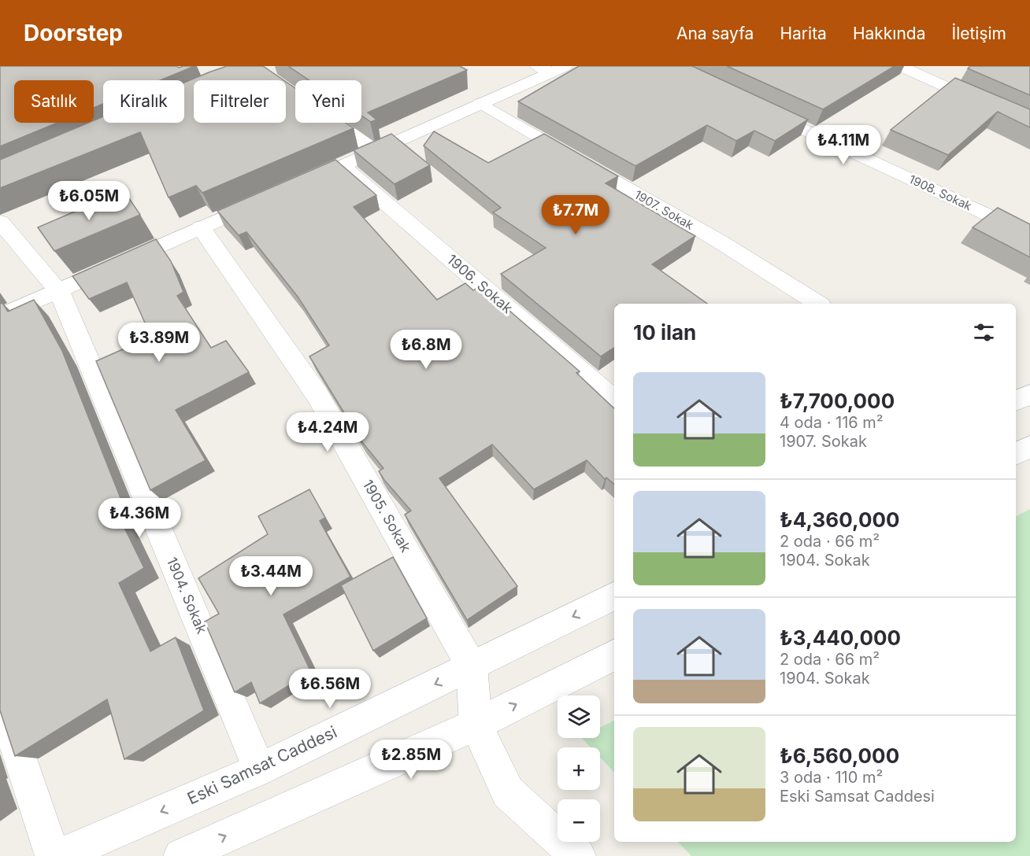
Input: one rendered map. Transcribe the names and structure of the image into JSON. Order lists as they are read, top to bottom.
{
  "streets": {
    "street": [
      "1908. Sokak",
      "1907. Sokak",
      "1906. Sokak",
      "1905. Sokak",
      "1904. Sokak",
      "Eski Samsat Caddesi"
    ]
  },
  "crossings": [
    ["1905. Sokak", "Eski Samsat Caddesi"],
    ["1904. Sokak", "Eski Samsat Caddesi"]
  ],
  "page": {
    "header": "Doorstep",
    "nav": [
      "Ana sayfa",
      "Harita",
      "Hakkında",
      "İletişim"
    ],
    "chip": [
      "Satılık",
      "Kiralık",
      "Filtreler",
      "Yeni"
    ],
    "price": [
      "₺4.11M",
      "₺6.05M",
      "₺7.7M",
      "₺3.89M",
      "₺6.8M",
      "₺4.24M",
      "₺4.36M",
      "₺3.44M",
      "₺6.56M",
      "₺2.85M"
    ],
    "heading": "10 ilan",
    "list": [
      {
        "name": "₺7,700,000",
        "note": "4 oda · 116 m² · 1907. Sokak"
      },
      {
        "name": "₺4,360,000",
        "note": "2 oda · 66 m² · 1904. Sokak"
      },
      {
        "name": "₺3,440,000",
        "note": "2 oda · 66 m² · 1904. Sokak"
      },
      {
        "name": "₺6,560,000",
        "note": "3 oda · 110 m² · Eski Samsat Caddesi"
      }
    ],
    "map_buttons": ["+", "−"]
  }
}
